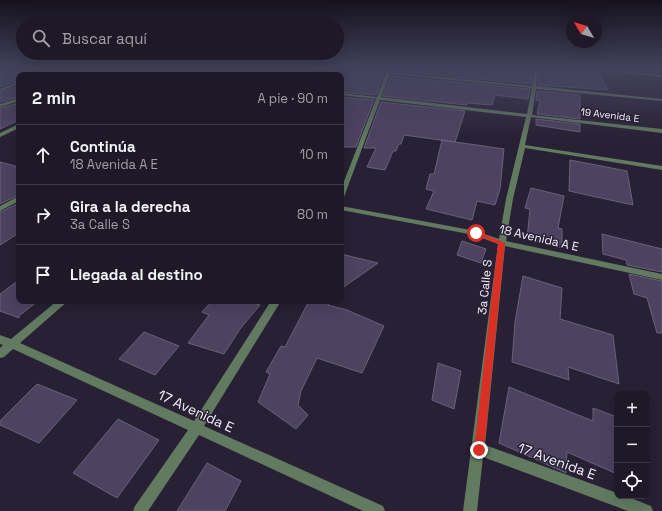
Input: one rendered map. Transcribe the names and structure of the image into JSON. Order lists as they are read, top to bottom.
{
  "streets": {
    "street": [
      "19 Avenida E",
      "18 Avenida A E",
      "3a Calle S",
      "17 Avenida E"
    ]
  },
  "crossings": [
    ["19 Avenida E", "3a Calle S"],
    ["18 Avenida A E", "3a Calle S"],
    ["3a Calle S", "17 Avenida E"]
  ],
  "north": "top left",
  "page": {
    "search": "Buscar aquí",
    "heading": ["2 min", "A pie · 90 m"],
    "list": [
      ["Continúa", "18 Avenida A E", "10 m"],
      ["Gira a la derecha", "3a Calle S", "80 m"],
      "Llegada al destino"
    ],
    "map_buttons": ["+", "−"]
  }
}
